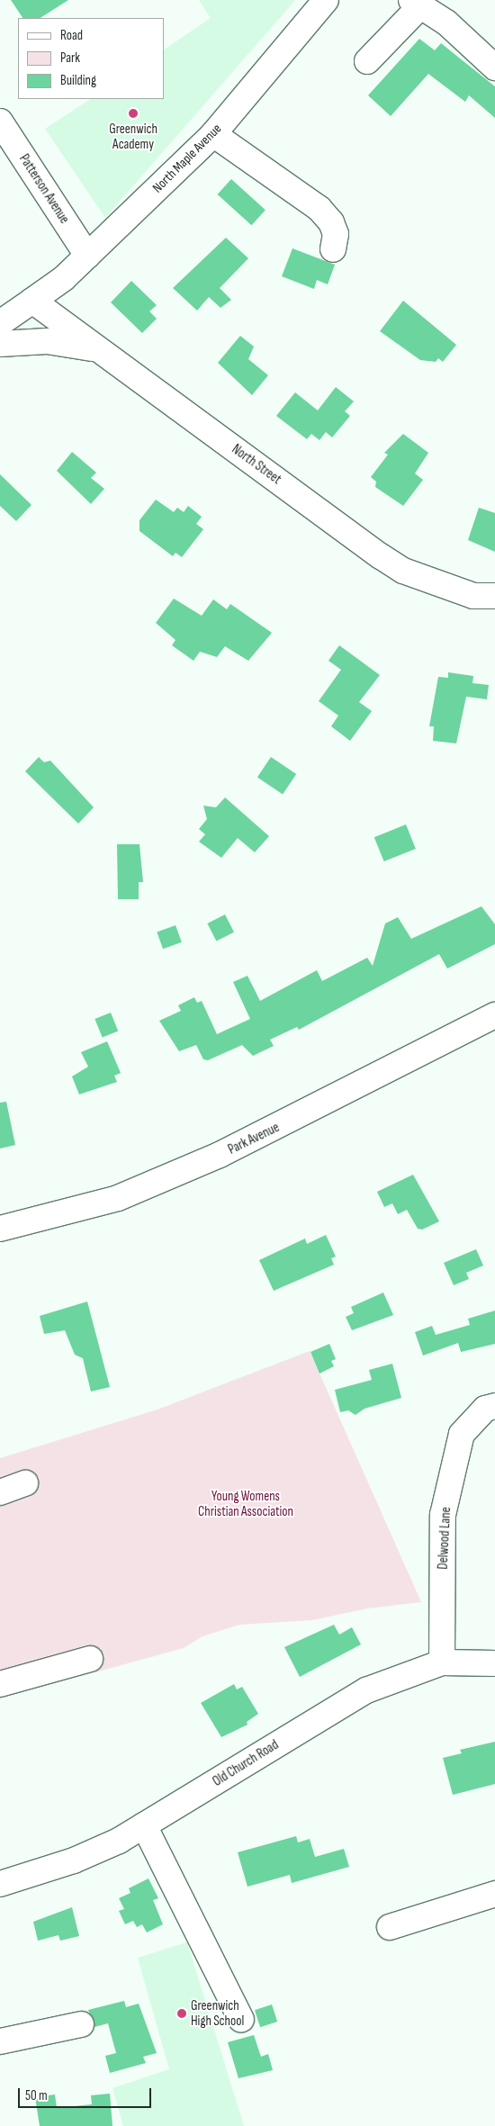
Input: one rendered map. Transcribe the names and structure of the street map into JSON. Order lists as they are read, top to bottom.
{
  "streets": {
    "street": [
      "North Maple Avenue",
      "Patterson Avenue",
      "North Street",
      "Park Avenue",
      "Delwood Lane",
      "Old Church Road"
    ]
  },
  "crossings": [
    ["North Maple Avenue", "Patterson Avenue"],
    ["North Maple Avenue", "North Street"],
    ["Delwood Lane", "Old Church Road"]
  ],
  "parks": ["Young Womens Christian Association"],
  "places": ["Greenwich Academy", "Greenwich High School"],
  "legend": ["Road", "Park", "Building"],
  "scale_bar": "50 m"
}
